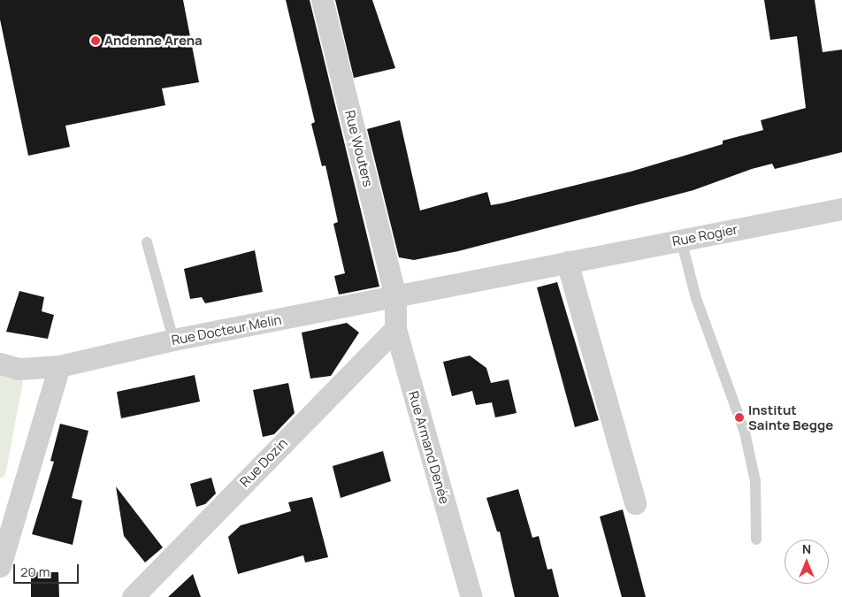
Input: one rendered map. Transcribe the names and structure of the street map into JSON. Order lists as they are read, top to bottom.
{
  "streets": {
    "street": [
      "Rue Wouters",
      "Rue Rogier",
      "Rue Docteur Melin",
      "Rue Armand Denée",
      "Rue Dozin"
    ]
  },
  "crossings": [
    ["Rue Wouters", "Rue Rogier"],
    ["Rue Wouters", "Rue Docteur Melin"],
    ["Rue Wouters", "Rue Armand Denée"],
    ["Rue Rogier", "Rue Docteur Melin"],
    ["Rue Rogier", "Rue Armand Denée"],
    ["Rue Docteur Melin", "Rue Armand Denée"],
    ["Rue Armand Denée", "Rue Dozin"]
  ],
  "places": ["Andenne Arena", "Institut Sainte Begge"],
  "scale_bar": "20 m",
  "north": "top"
}
